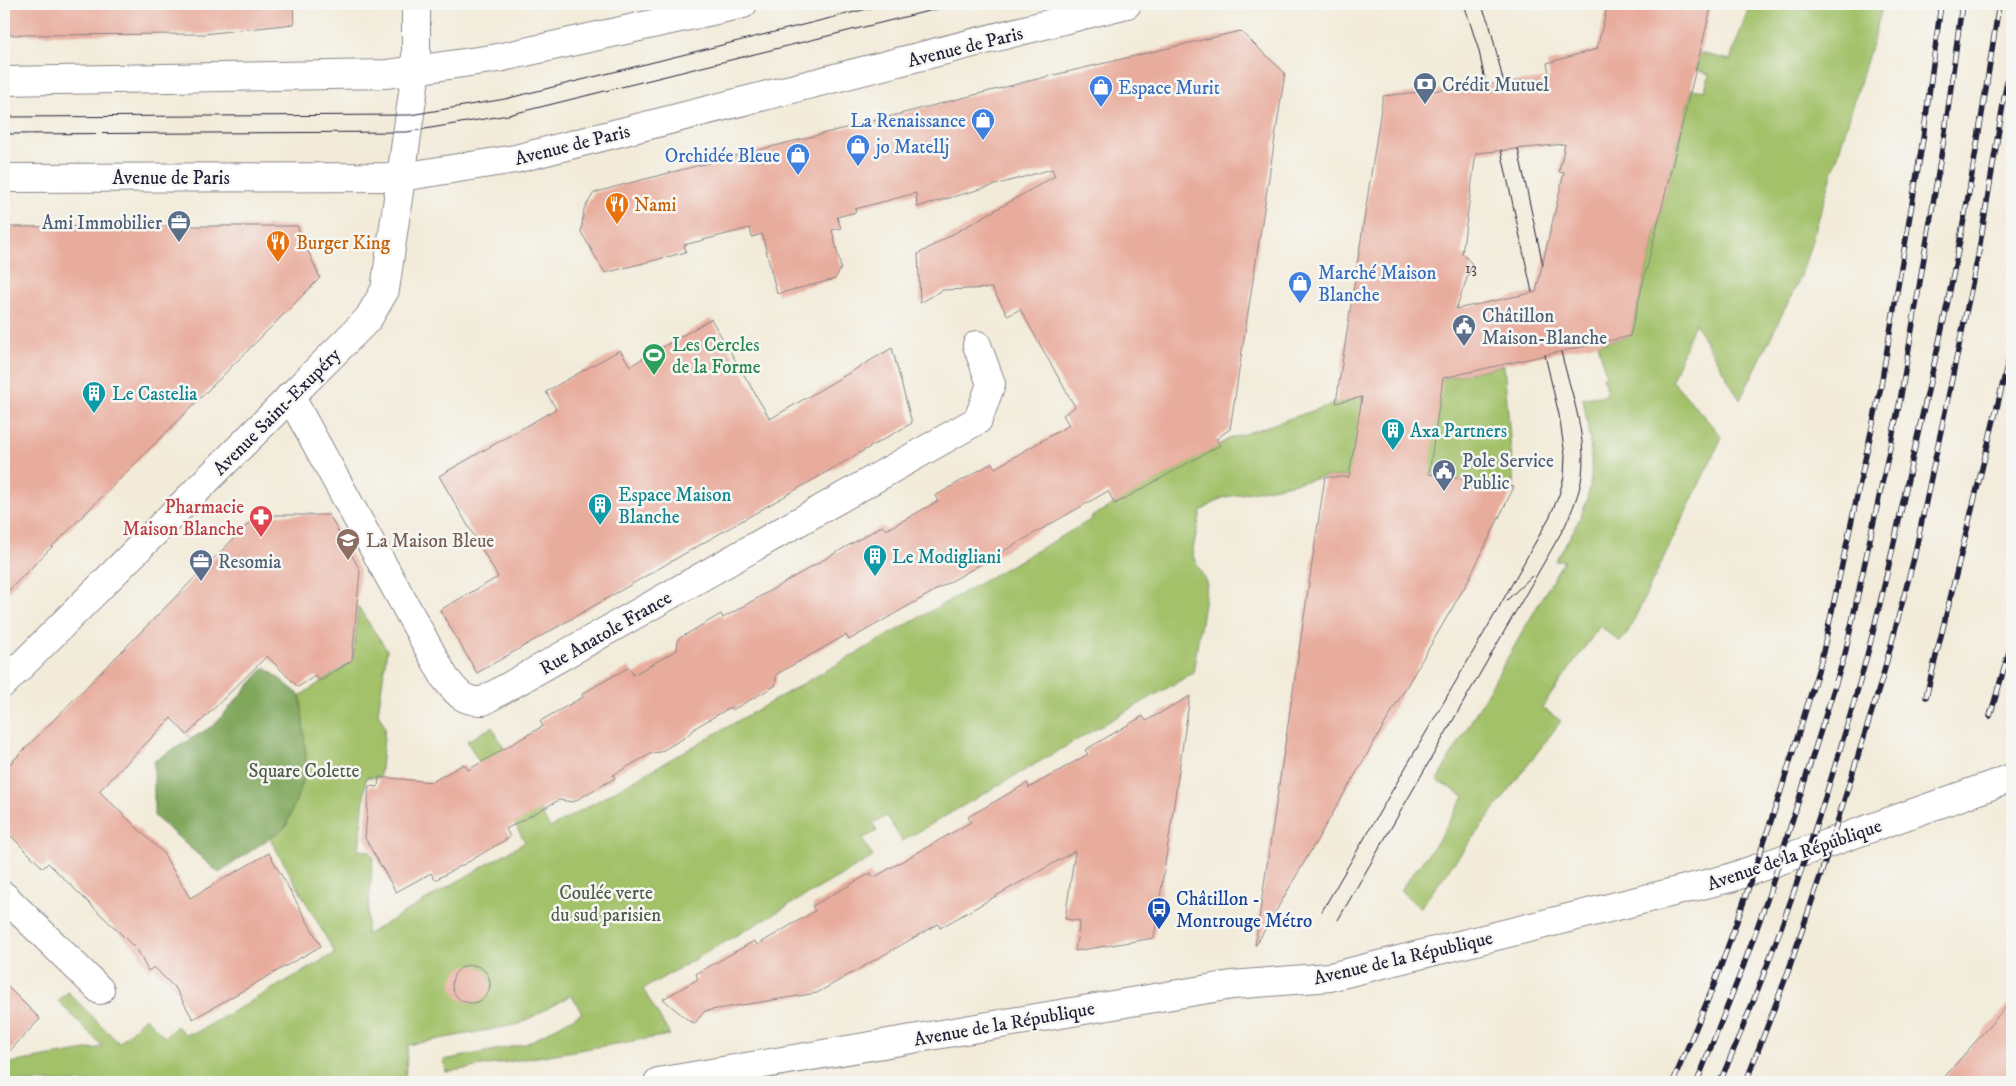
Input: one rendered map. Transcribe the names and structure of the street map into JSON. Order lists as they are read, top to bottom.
{
  "streets": {
    "street": [
      "Avenue de Paris",
      "Avenue Saint-Exupéry",
      "Rue Anatole France",
      "Avenue de la République"
    ]
  },
  "crossings": [
    ["Avenue de Paris", "Avenue Saint-Exupéry"],
    ["Avenue Saint-Exupéry", "Rue Anatole France"]
  ],
  "parks": ["Square Colette", "Coulée verte du sud parisien"],
  "places": {
    "bank": ["Crédit Mutuel"],
    "shop": [
      "Espace Murit",
      "La Renaissance",
      "jo Matellj",
      "Orchidée Bleue",
      "Marché Maison Blanche"
    ],
    "restaurant": ["Nami", "Burger King"],
    "office": ["Ami Immobilier", "Resomia"],
    "public building": ["Châtillon Maison-Blanche", "Pole Service Public"],
    "sports": ["Les Cercles de la Forme"],
    "building": [
      "Le Castelia",
      "Axa Partners",
      "Espace Maison Blanche",
      "Le Modigliani"
    ],
    "pharmacy": ["Pharmacie Maison Blanche"],
    "school or university": ["La Maison Bleue"],
    "bus stop": ["Châtillon - Montrouge Métro"]
  },
  "house_numbers": ["13"]
}
